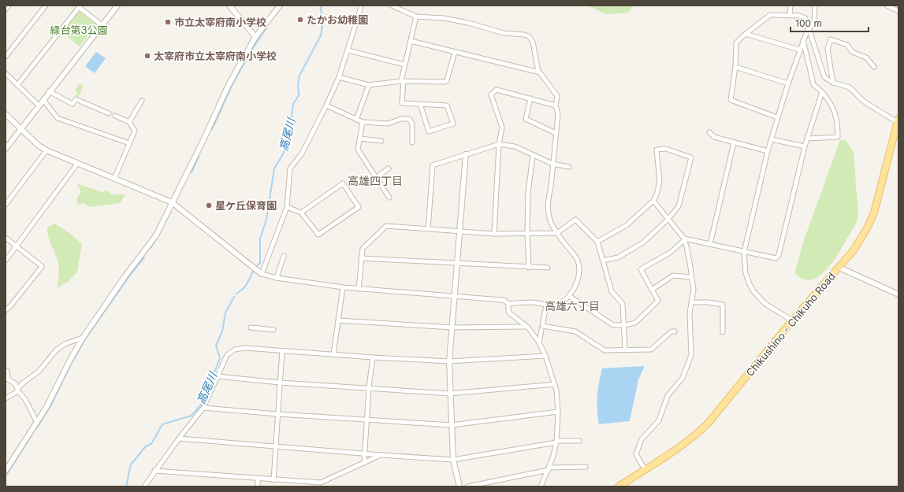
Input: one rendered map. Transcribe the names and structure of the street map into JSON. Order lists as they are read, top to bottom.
{
  "streets": {
    "main road": ["Chikushino - Chikuho Road"]
  },
  "districts": ["高雄四丁目", "高雄六丁目"],
  "water": ["高尾川"],
  "parks": ["緑台第3公園"],
  "places": [
    "たかお幼稚園",
    "市立太宰府南小学校",
    "太宰府市立太宰府南小学校",
    "星ケ丘保育園"
  ],
  "scale_bar": "100 m"
}
